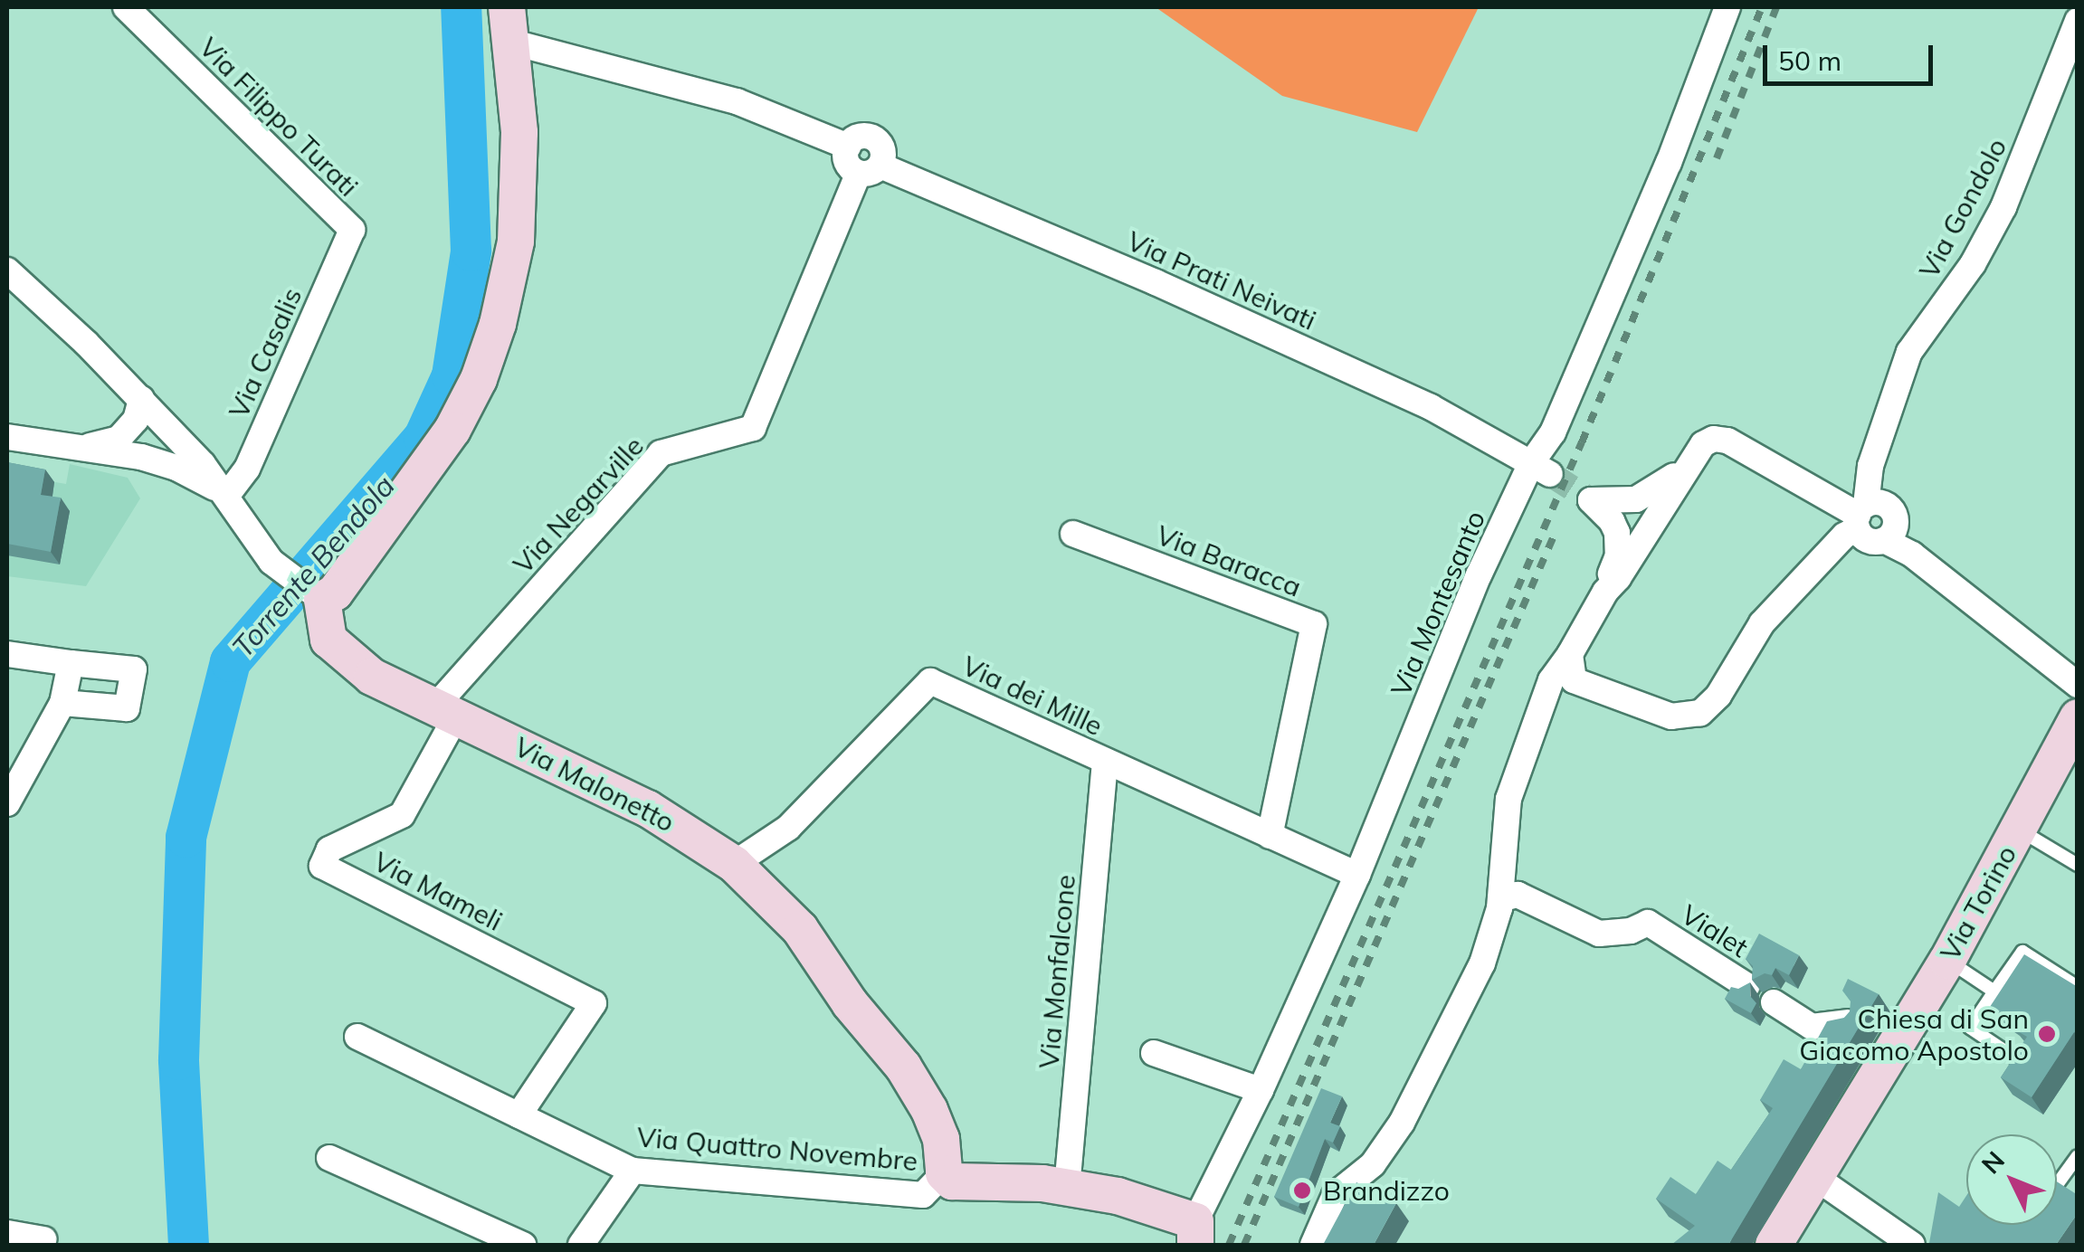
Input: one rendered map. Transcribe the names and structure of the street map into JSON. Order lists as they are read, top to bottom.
{
  "streets": {
    "street": [
      "Via Filippo Turati",
      "Via Gondolo",
      "Via Prati Neivati",
      "Via Casalis",
      "Via Negarville",
      "Via Baracca",
      "Via Montesanto",
      "Via dei Mille",
      "Via Malonetto",
      "Via Mameli",
      "Via Torino",
      "Vialet",
      "Via Monfalcone",
      "Via Quattro Novembre"
    ]
  },
  "crossings": [
    ["Via Filippo Turati", "Via Casalis"],
    ["Via Prati Neivati", "Via Negarville"],
    ["Via Prati Neivati", "Via Montesanto"],
    ["Via Negarville", "Via Malonetto"],
    ["Via Negarville", "Via Mameli"],
    ["Via Baracca", "Via dei Mille"],
    ["Via Montesanto", "Via dei Mille"],
    ["Via dei Mille", "Via Malonetto"],
    ["Via dei Mille", "Via Monfalcone"],
    ["Via Malonetto", "Via Mameli"],
    ["Via Malonetto", "Via Quattro Novembre"],
    ["Via Mameli", "Via Quattro Novembre"]
  ],
  "water": ["Torrente Bendola"],
  "places": ["Chiesa di San Giacomo Apostolo", "Brandizzo"],
  "scale_bar": "50 m",
  "north": "top left"
}
